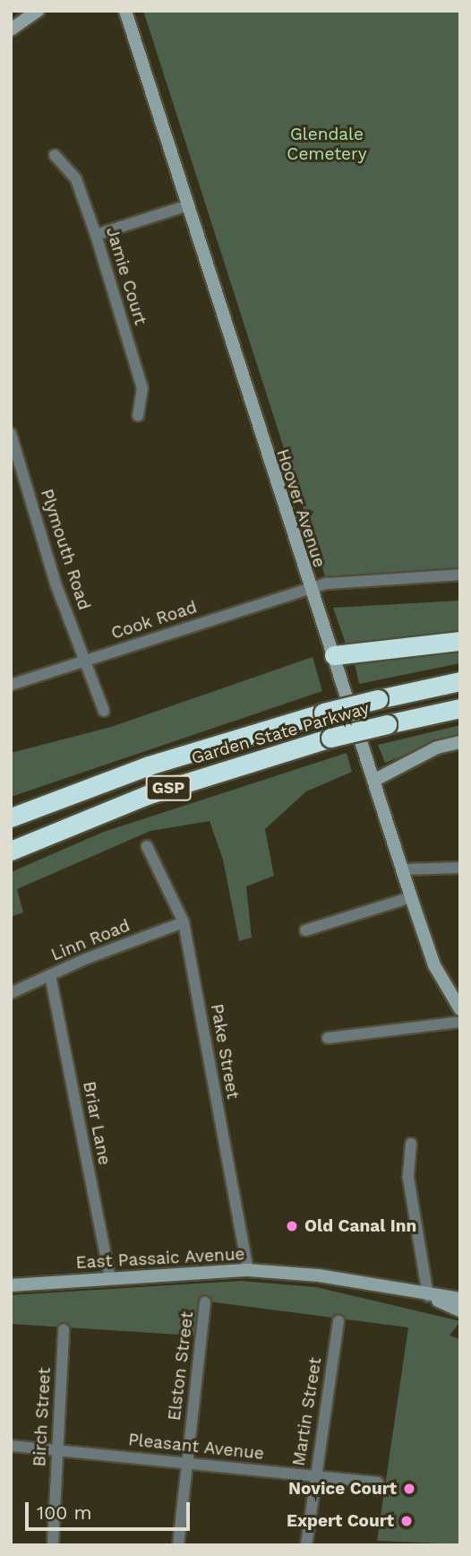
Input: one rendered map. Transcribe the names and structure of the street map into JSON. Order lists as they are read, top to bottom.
{
  "streets": {
    "highway": ["Garden State Parkway", "GSP"],
    "street": [
      "Jamie Court",
      "Hoover Avenue",
      "Plymouth Road",
      "Cook Road",
      "Linn Road",
      "Pake Street",
      "Briar Lane",
      "East Passaic Avenue",
      "Elston Street",
      "Martin Street",
      "Birch Street",
      "Pleasant Avenue"
    ]
  },
  "crossings": [
    ["Hoover Avenue", "Cook Road"],
    ["Plymouth Road", "Cook Road"],
    ["Linn Road", "Pake Street"],
    ["Linn Road", "Briar Lane"],
    ["Pake Street", "East Passaic Avenue"],
    ["Briar Lane", "East Passaic Avenue"],
    ["Elston Street", "Pleasant Avenue"],
    ["Martin Street", "Pleasant Avenue"],
    ["Birch Street", "Pleasant Avenue"]
  ],
  "parks": ["Glendale Cemetery"],
  "places": ["Old Canal Inn", "Novice Court", "Expert Court"],
  "scale_bar": "100 m"
}
